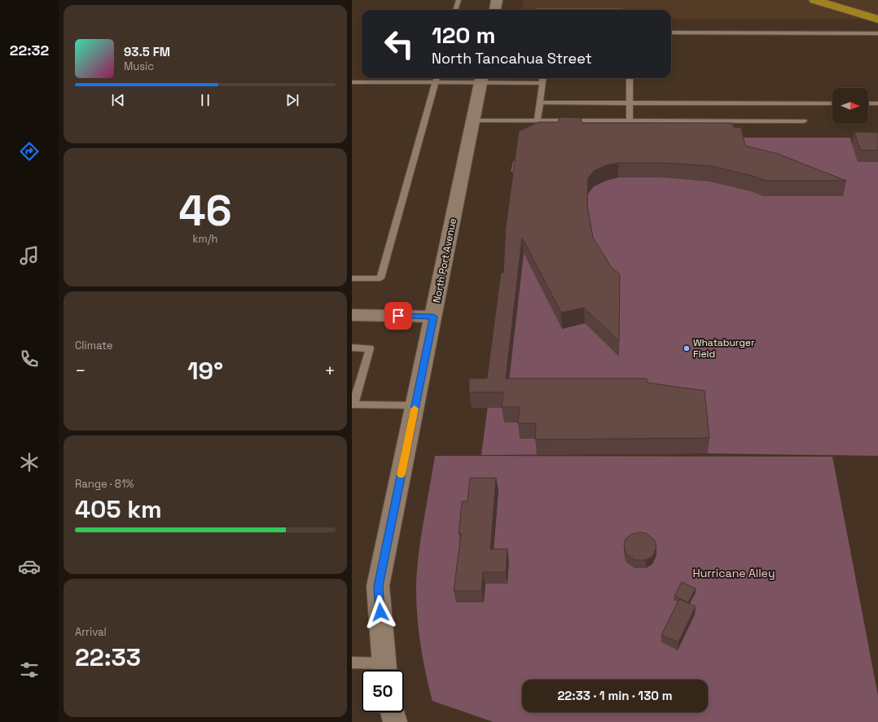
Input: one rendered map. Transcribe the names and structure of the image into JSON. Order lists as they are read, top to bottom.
{
  "streets": {
    "main road": ["North Port Avenue"]
  },
  "parks": ["Hurricane Alley"],
  "places": ["Whataburger Field"],
  "north": "right",
  "page": {
    "tabs": "22:32",
    "turn": ["120 m", "North Tancahua Street"],
    "song": ["93.5 FM", "Music"],
    "tile": [
      ["46", "km/h"],
      "Climate",
      ["Range · 81%", "405 km"],
      ["Arrival", "22:33"]
    ],
    "heat": ["−", "19°", "+"],
    "limit": "50",
    "trip": "22:33 · 1 min · 130 m"
  }
}
